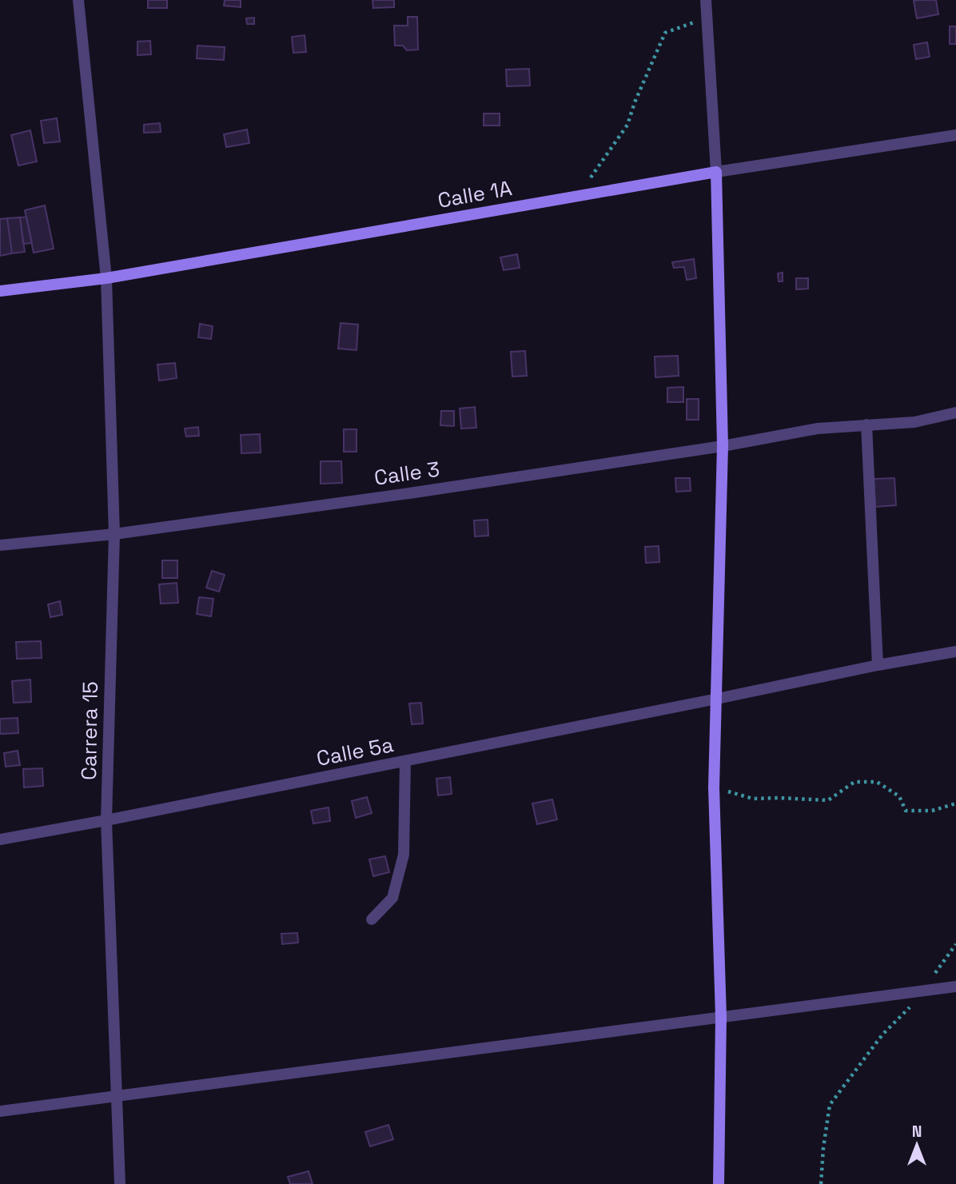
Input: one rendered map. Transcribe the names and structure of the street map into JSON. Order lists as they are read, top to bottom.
{
  "streets": {
    "street": [
      "Calle 1A",
      "Calle 3",
      "Carrera 15",
      "Calle 5a"
    ]
  },
  "crossings": [
    ["Calle 1A", "Carrera 15"],
    ["Calle 3", "Carrera 15"],
    ["Carrera 15", "Calle 5a"]
  ],
  "north": "top"
}
